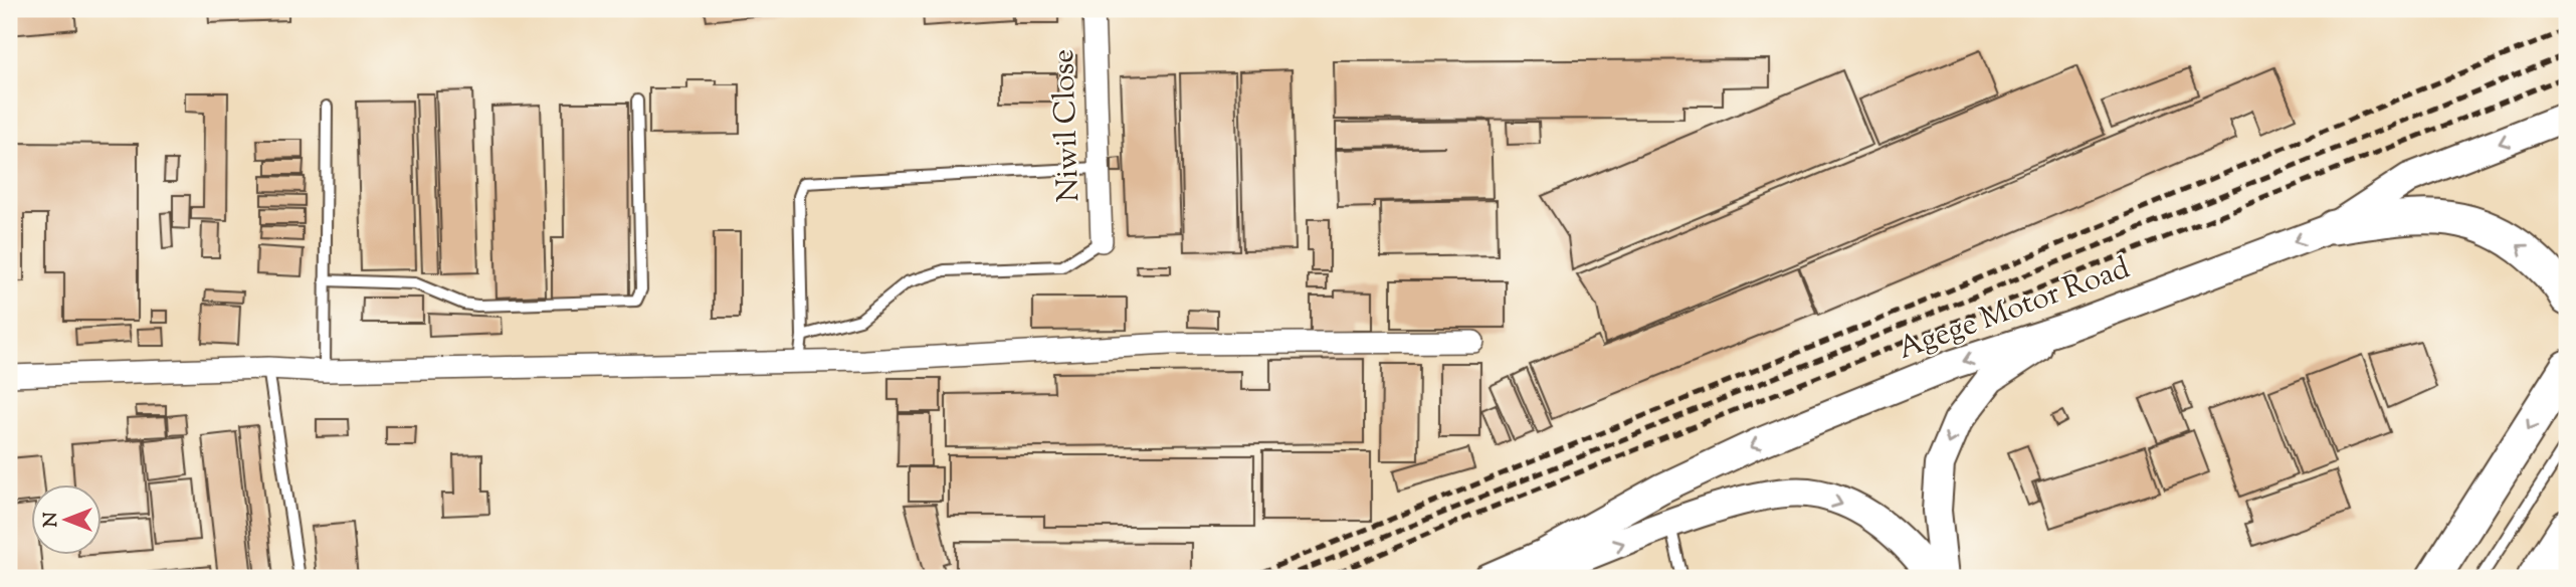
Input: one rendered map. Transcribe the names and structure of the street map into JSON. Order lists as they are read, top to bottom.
{
  "streets": {
    "main road": ["Agege Motor Road"],
    "street": ["Niwil Close"]
  },
  "one_way": ["Agege Motor Road"],
  "north": "left"
}
